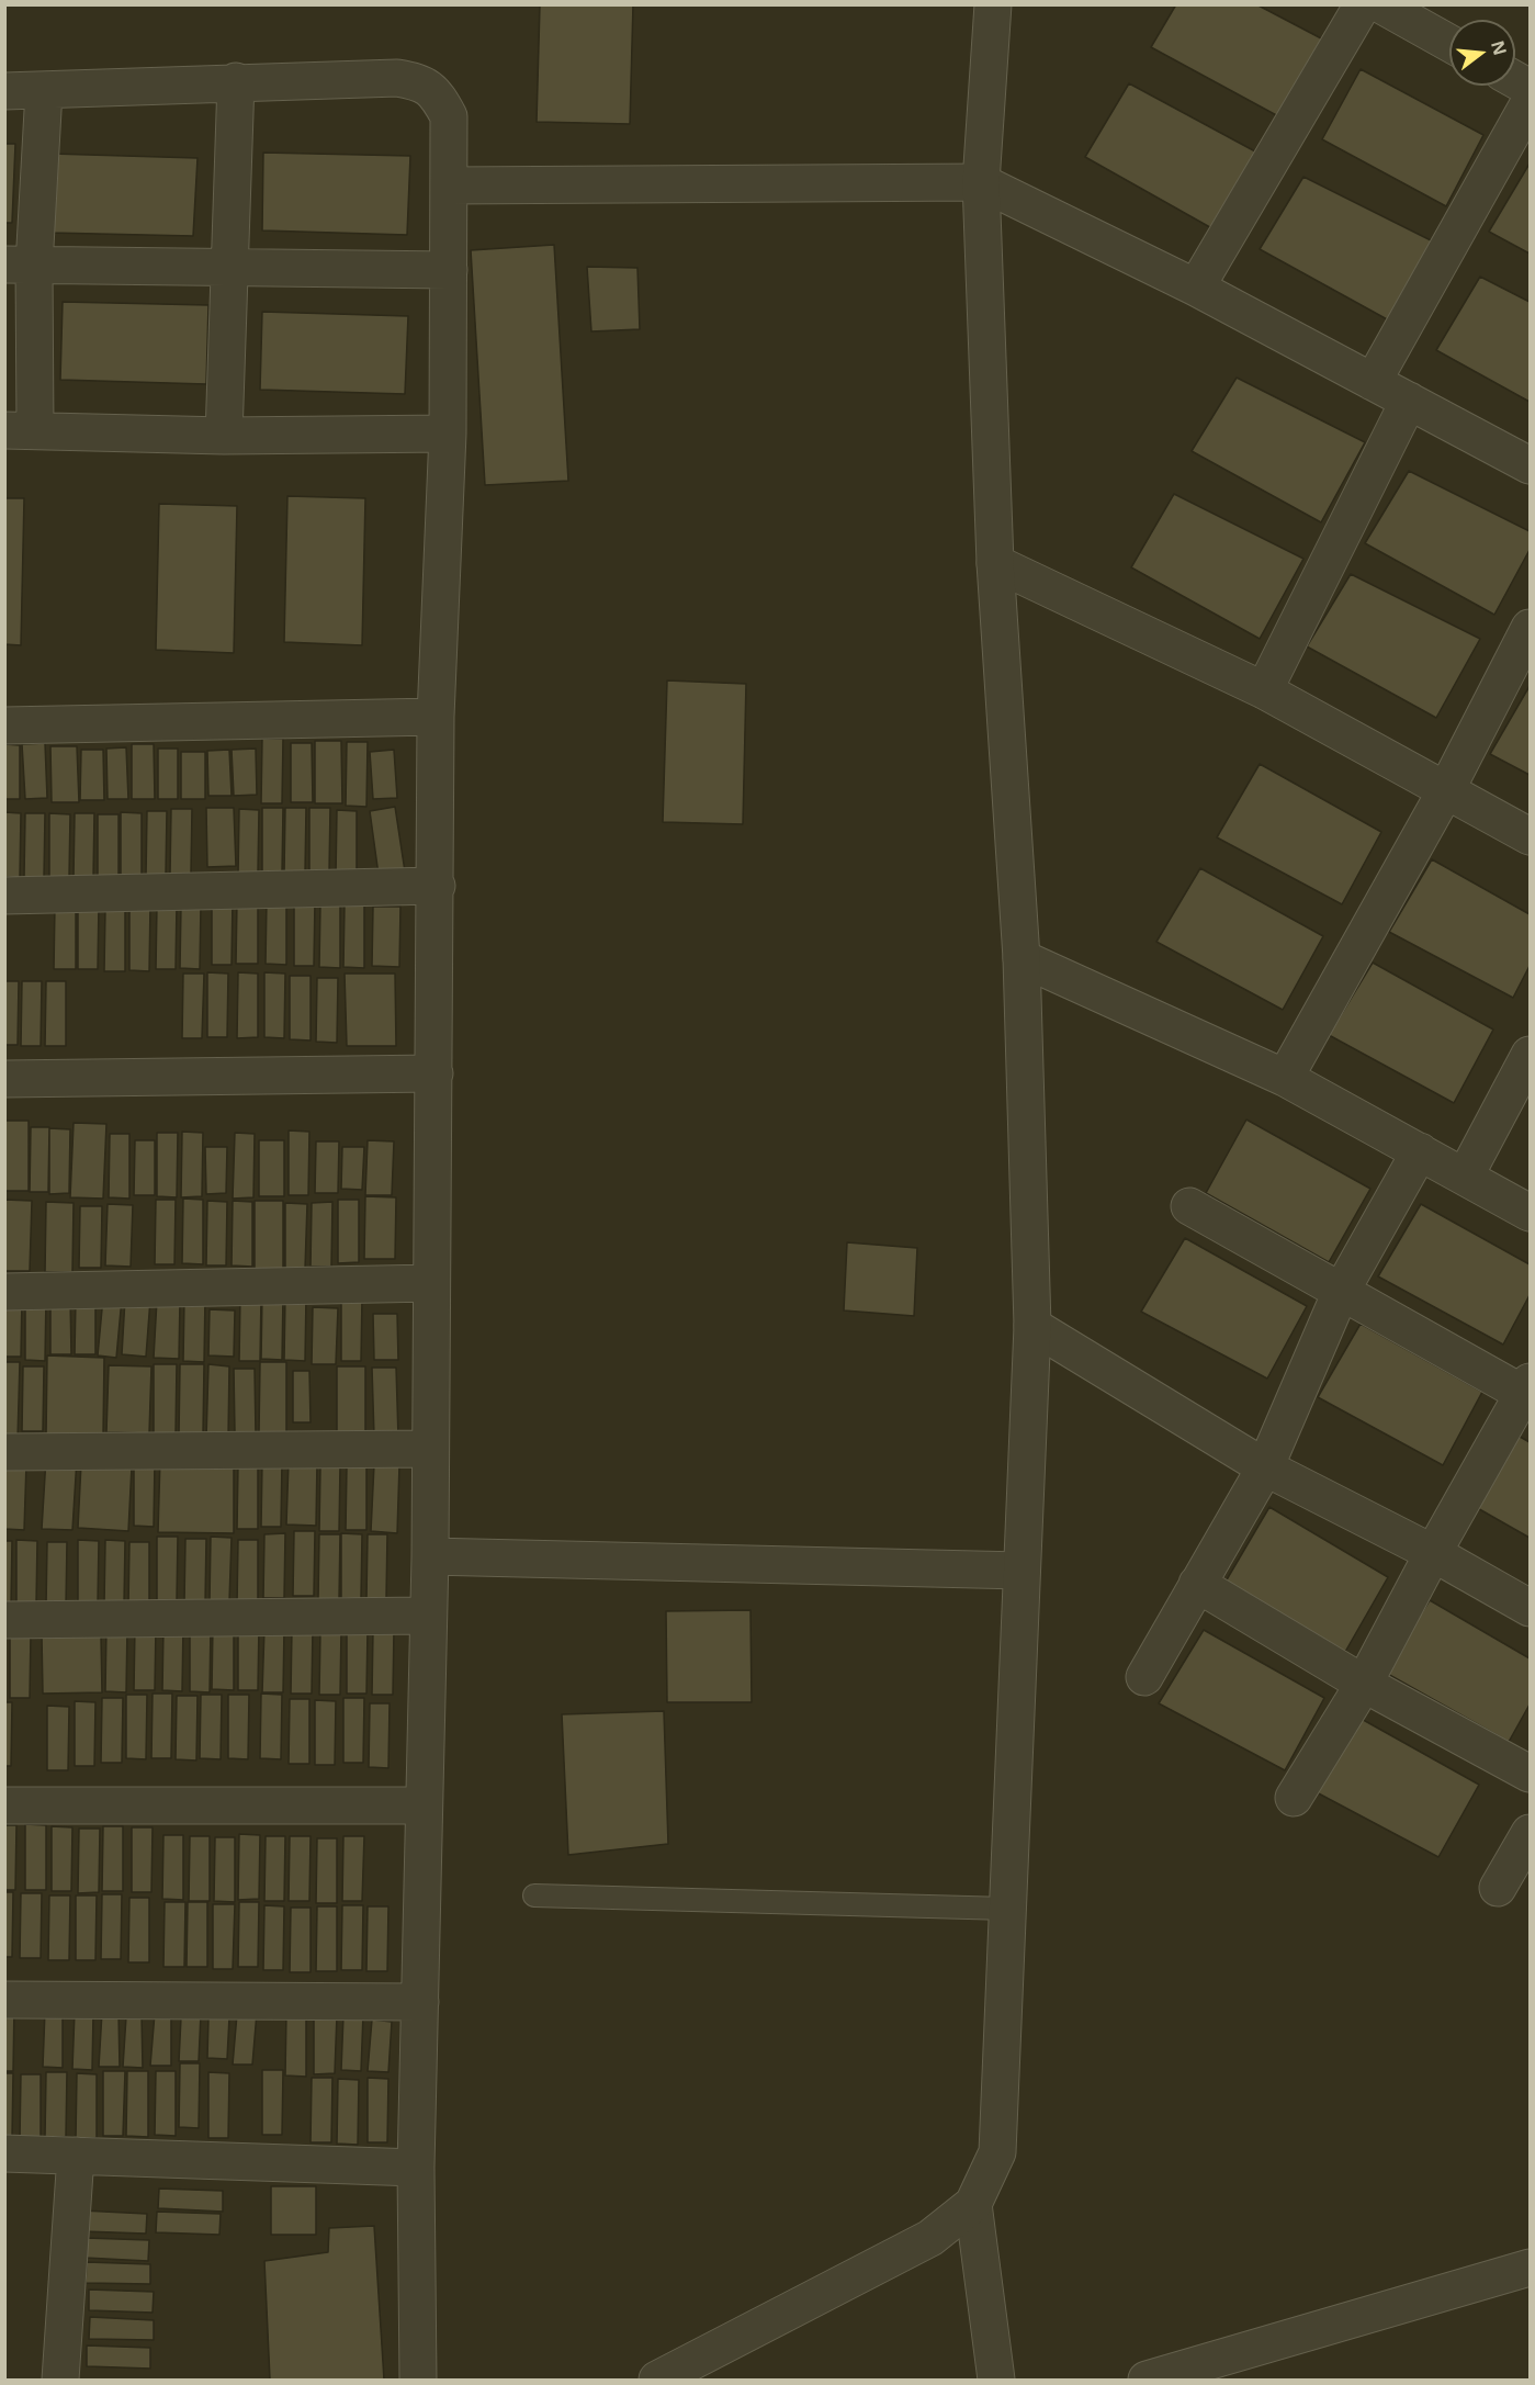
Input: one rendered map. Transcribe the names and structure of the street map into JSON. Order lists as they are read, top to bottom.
{
  "north": "right"
}
